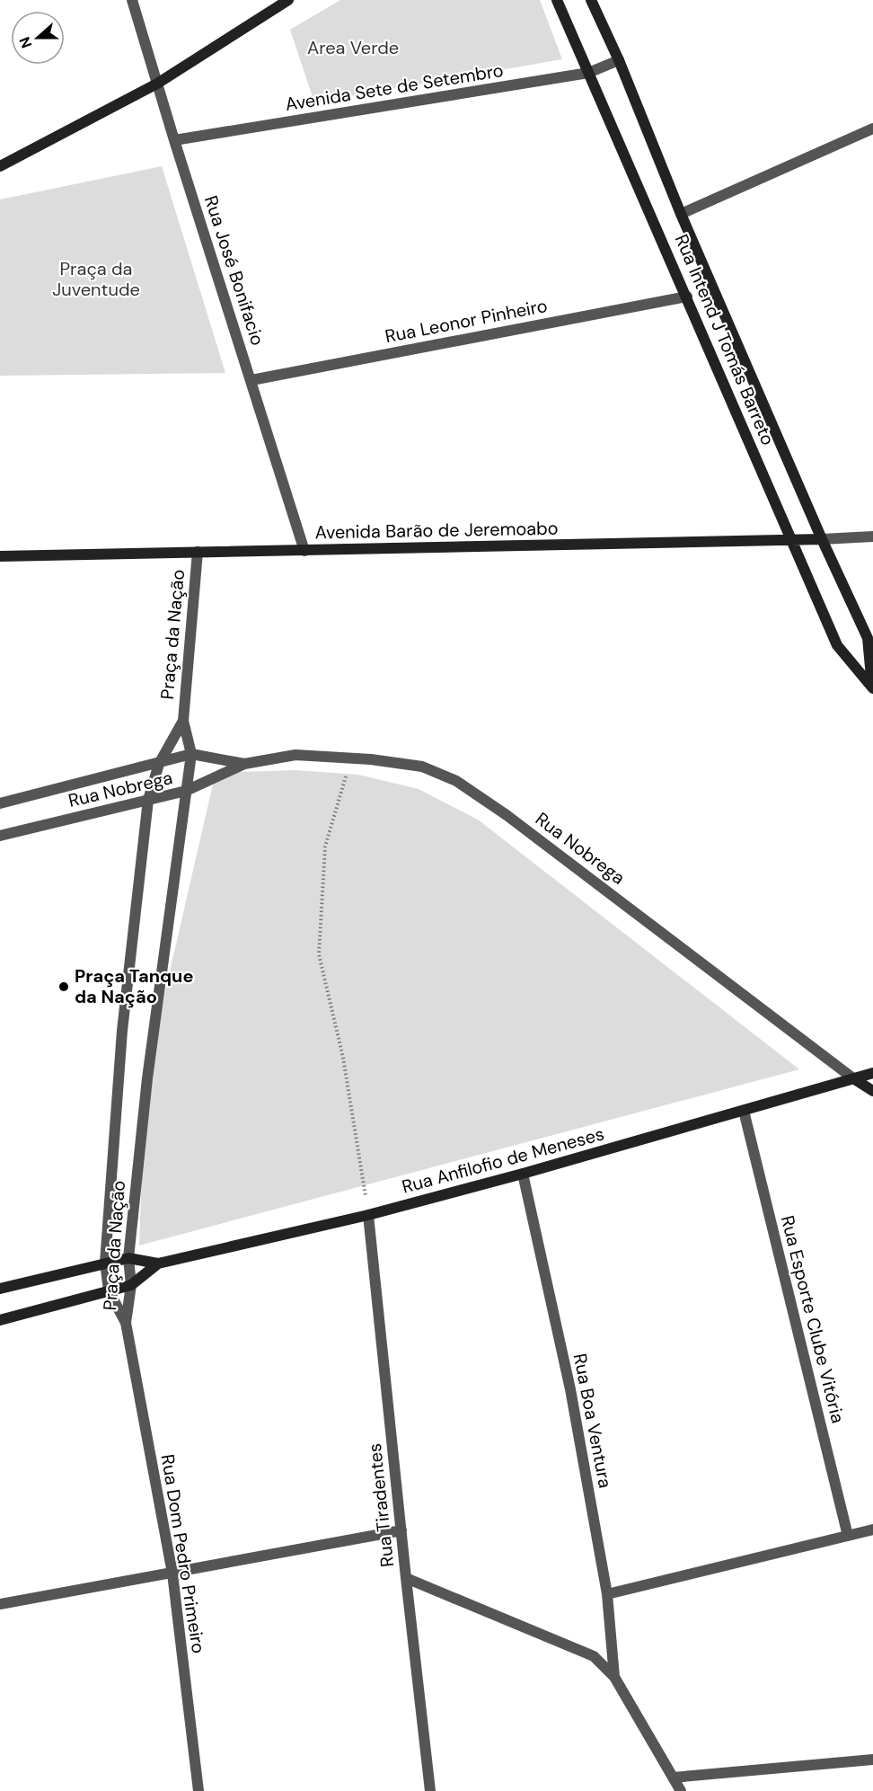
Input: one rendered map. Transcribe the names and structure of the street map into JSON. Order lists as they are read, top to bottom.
{
  "streets": {
    "main road": ["Rua Intend J Tomás Barreto", "Avenida Barão de Jeremoabo", "Rua Anfilofio de Meneses"],
    "street": [
      "Avenida Sete de Setembro",
      "Rua José Bonifacio",
      "Rua Leonor Pinheiro",
      "Praça da Nação",
      "Rua Nobrega",
      "Rua Esporte Clube Vitória",
      "Rua Boa Ventura",
      "Rua Tiradentes",
      "Rua Dom Pedro Primeiro"
    ]
  },
  "crossings": [
    ["Avenida Sete de Setembro", "Rua José Bonifacio"],
    ["Avenida Sete de Setembro", "Rua Intend J Tomás Barreto"],
    ["Rua José Bonifacio", "Rua Leonor Pinheiro"],
    ["Rua José Bonifacio", "Avenida Barão de Jeremoabo"],
    ["Rua Leonor Pinheiro", "Rua Intend J Tomás Barreto"],
    ["Rua Intend J Tomás Barreto", "Avenida Barão de Jeremoabo"],
    ["Avenida Barão de Jeremoabo", "Praça da Nação"],
    ["Praça da Nação", "Rua Nobrega"],
    ["Praça da Nação", "Rua Anfilofio de Meneses"],
    ["Praça da Nação", "Rua Dom Pedro Primeiro"],
    ["Rua Nobrega", "Rua Anfilofio de Meneses"],
    ["Rua Anfilofio de Meneses", "Rua Esporte Clube Vitória"],
    ["Rua Anfilofio de Meneses", "Rua Boa Ventura"],
    ["Rua Anfilofio de Meneses", "Rua Tiradentes"]
  ],
  "parks": ["Area Verde", "Praça da Juventude"],
  "places": ["Praça Tanque da Nação"],
  "north": "left"
}
